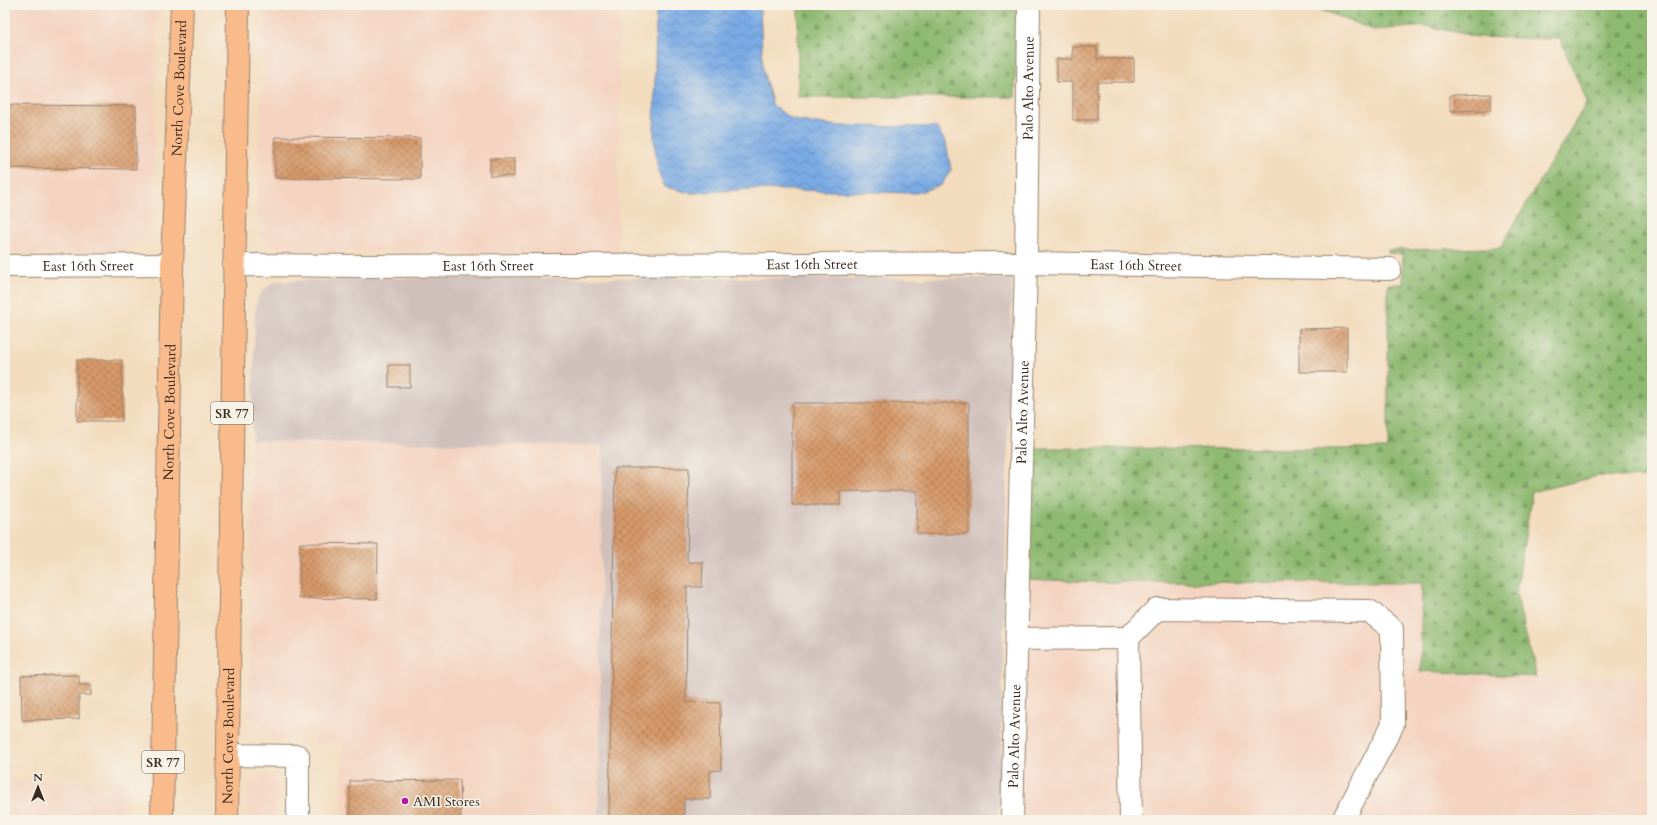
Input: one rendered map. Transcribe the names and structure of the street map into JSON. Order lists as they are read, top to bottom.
{
  "streets": {
    "main road": ["North Cove Boulevard", "SR 77"],
    "street": ["Palo Alto Avenue", "East 16th Street"]
  },
  "crossings": [
    ["North Cove Boulevard", "East 16th Street"],
    ["Palo Alto Avenue", "East 16th Street"]
  ],
  "places": ["AMI Stores"],
  "north": "top"
}
